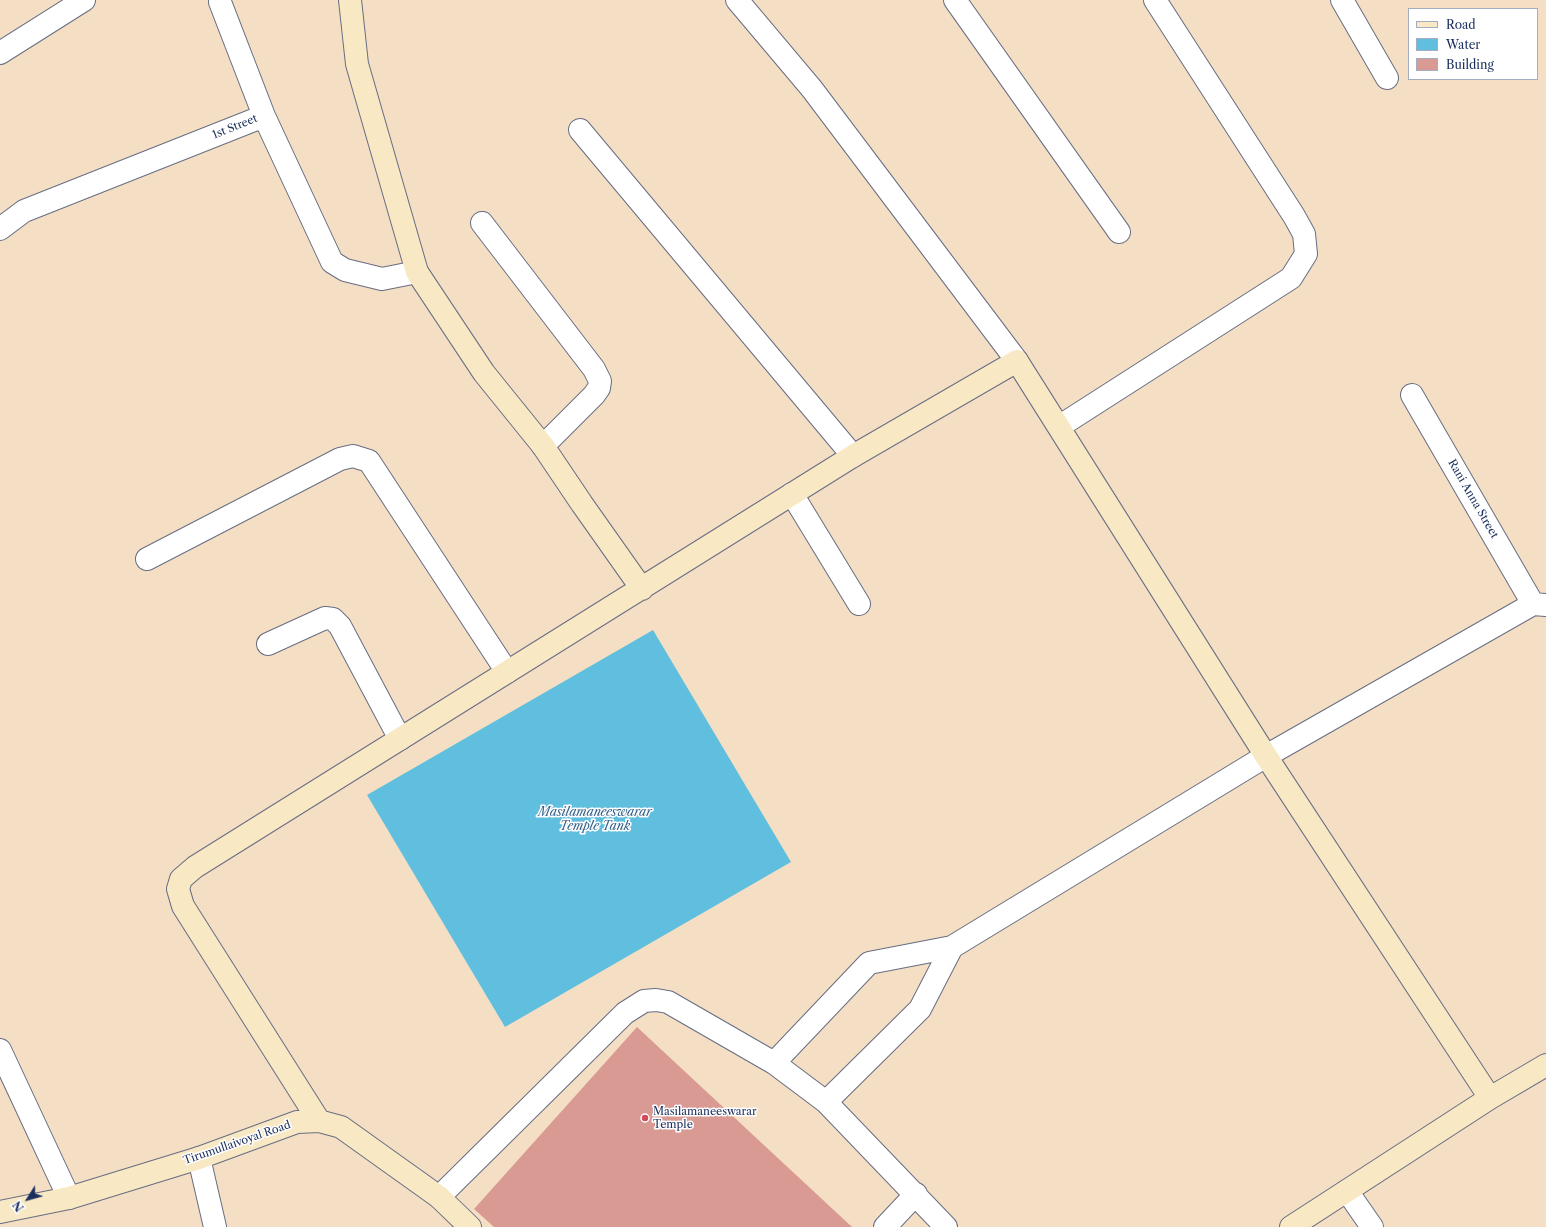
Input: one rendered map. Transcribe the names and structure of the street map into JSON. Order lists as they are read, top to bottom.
{
  "streets": {
    "street": ["1st Street", "Rani Anna Street", "Tirumullaivoyal Road"]
  },
  "water": ["Masilamaneeswarar Temple Tank"],
  "places": ["Masilamaneeswarar Temple"],
  "legend": ["Road", "Water", "Building"],
  "north": "bottom left"
}
